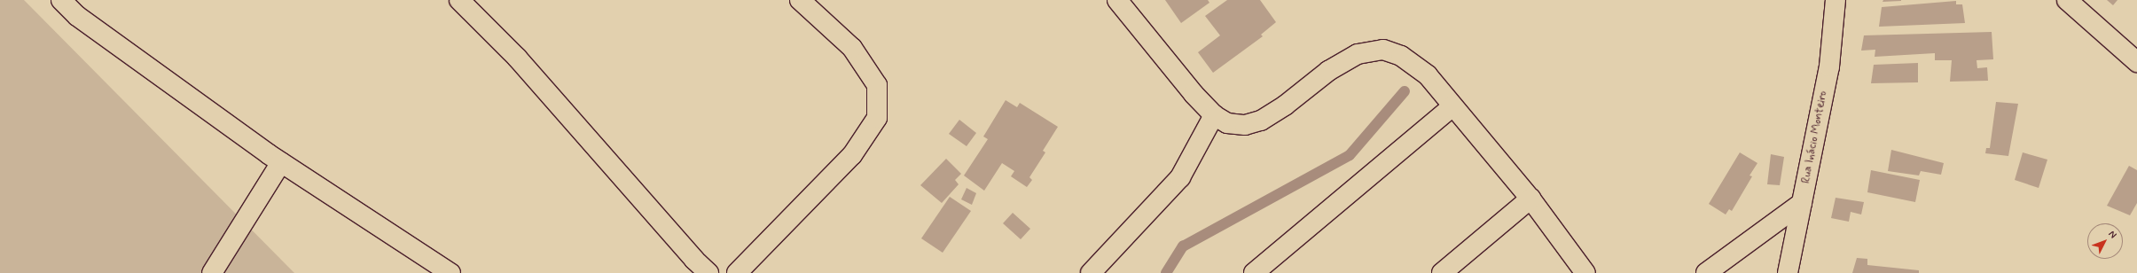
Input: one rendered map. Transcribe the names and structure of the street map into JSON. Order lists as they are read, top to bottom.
{
  "streets": {
    "street": ["Rua Inácio Monteiro"]
  },
  "north": "top right"
}
